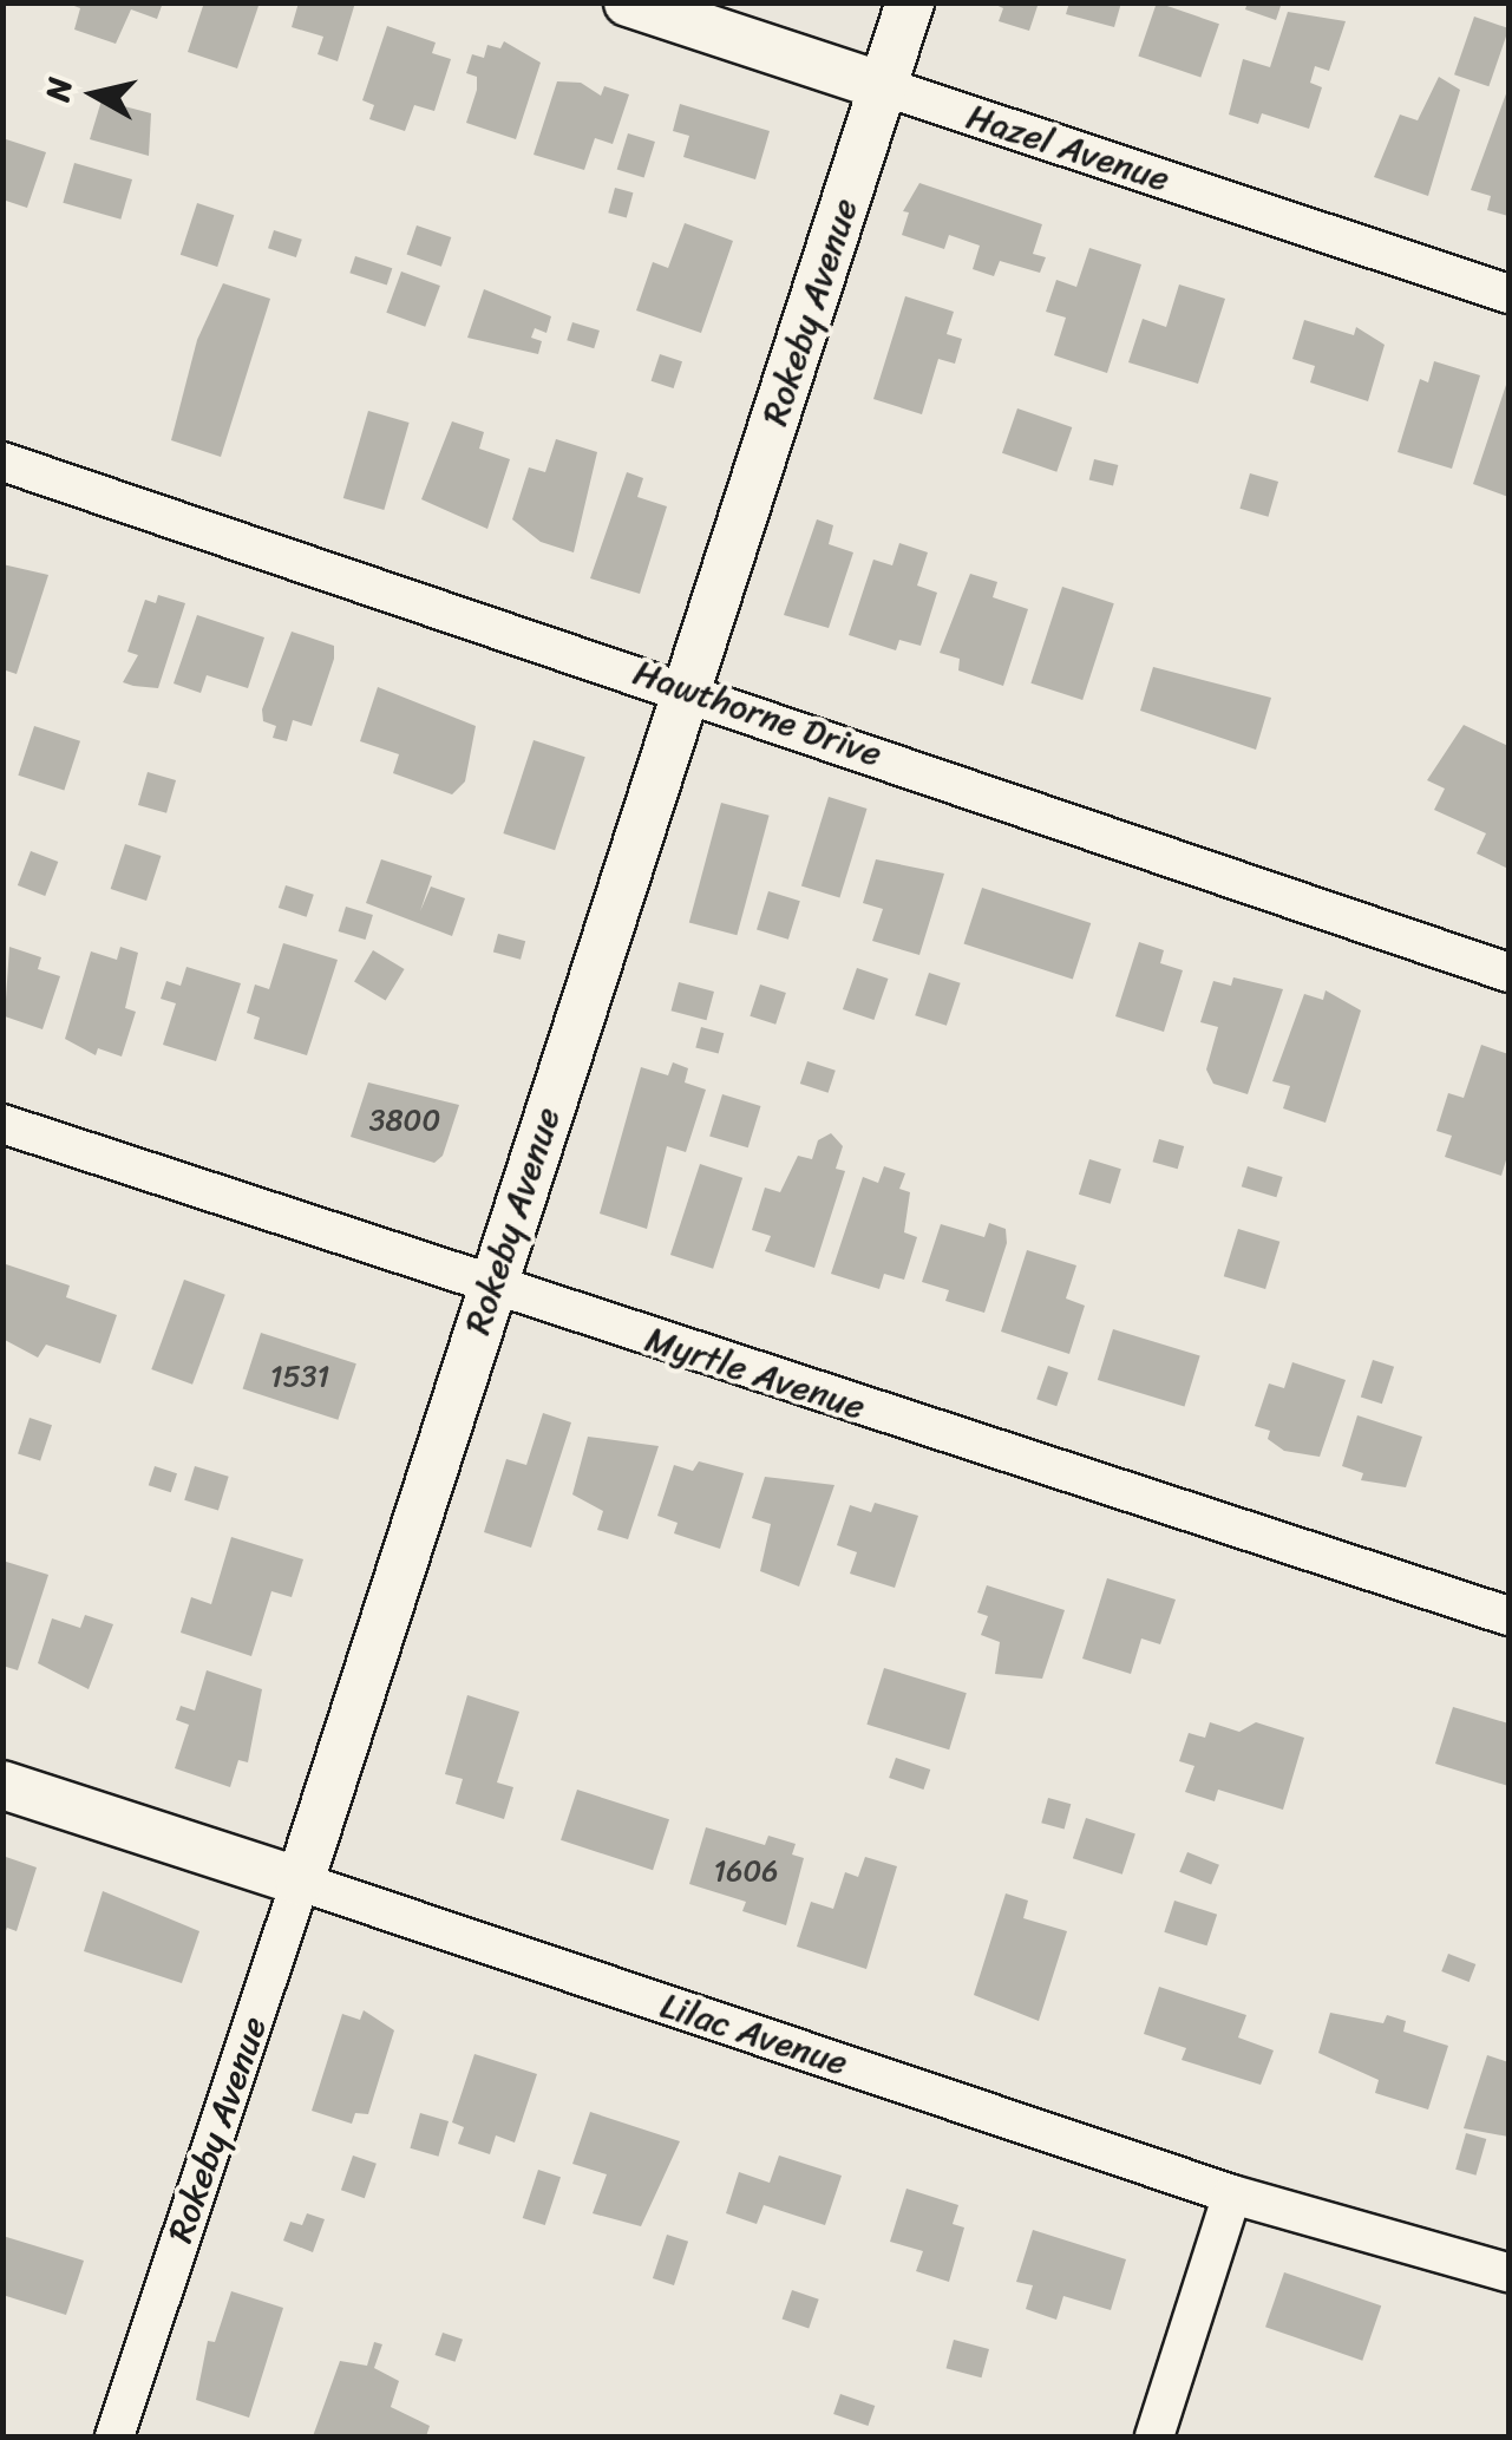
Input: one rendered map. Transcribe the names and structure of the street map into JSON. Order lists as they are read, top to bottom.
{
  "streets": {
    "street": [
      "Hazel Avenue",
      "Rokeby Avenue",
      "Hawthorne Drive",
      "Myrtle Avenue",
      "Lilac Avenue"
    ]
  },
  "crossings": [
    ["Hazel Avenue", "Rokeby Avenue"],
    ["Rokeby Avenue", "Hawthorne Drive"],
    ["Rokeby Avenue", "Myrtle Avenue"],
    ["Rokeby Avenue", "Lilac Avenue"]
  ],
  "house_numbers": ["3800", "1531", "1606"],
  "north": "left"
}
